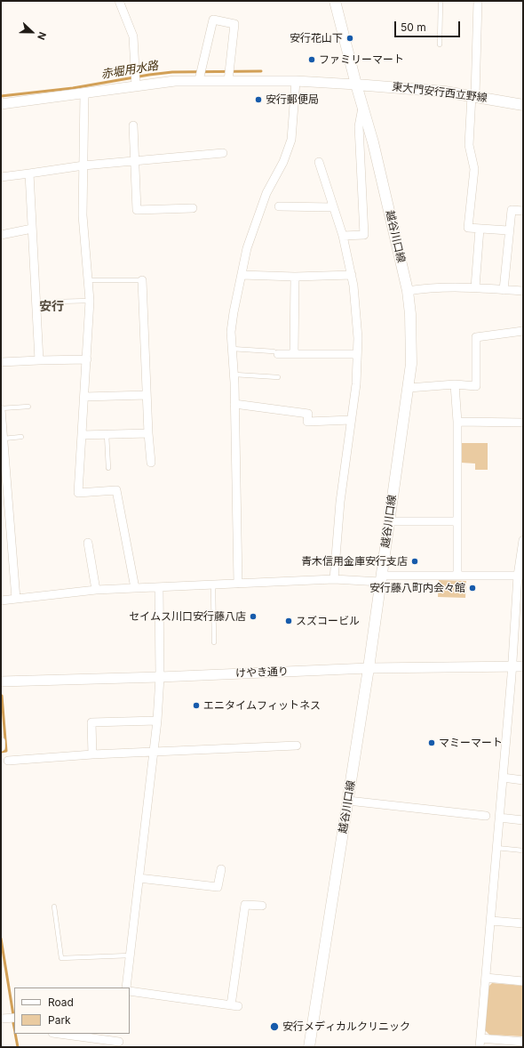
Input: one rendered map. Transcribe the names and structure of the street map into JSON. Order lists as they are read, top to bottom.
{
  "streets": {
    "main road": ["東大門安行西立野線", "越谷川口線"],
    "street": ["けやき通り"]
  },
  "crossings": [
    ["東大門安行西立野線", "越谷川口線"],
    ["越谷川口線", "けやき通り"]
  ],
  "districts": ["安行"],
  "water": ["赤堀用水路"],
  "places": [
    "安行花山下",
    "ファミリーマート",
    "安行郵便局",
    "青木信用金庫安行支店",
    "安行藤八町内会々館",
    "セイムス川口安行藤八店",
    "スズコービル",
    "エニタイムフィットネス",
    "マミーマート",
    "安行メディカルクリニック"
  ],
  "legend": ["Road", "Park"],
  "scale_bar": "50 m",
  "north": "right"
}
